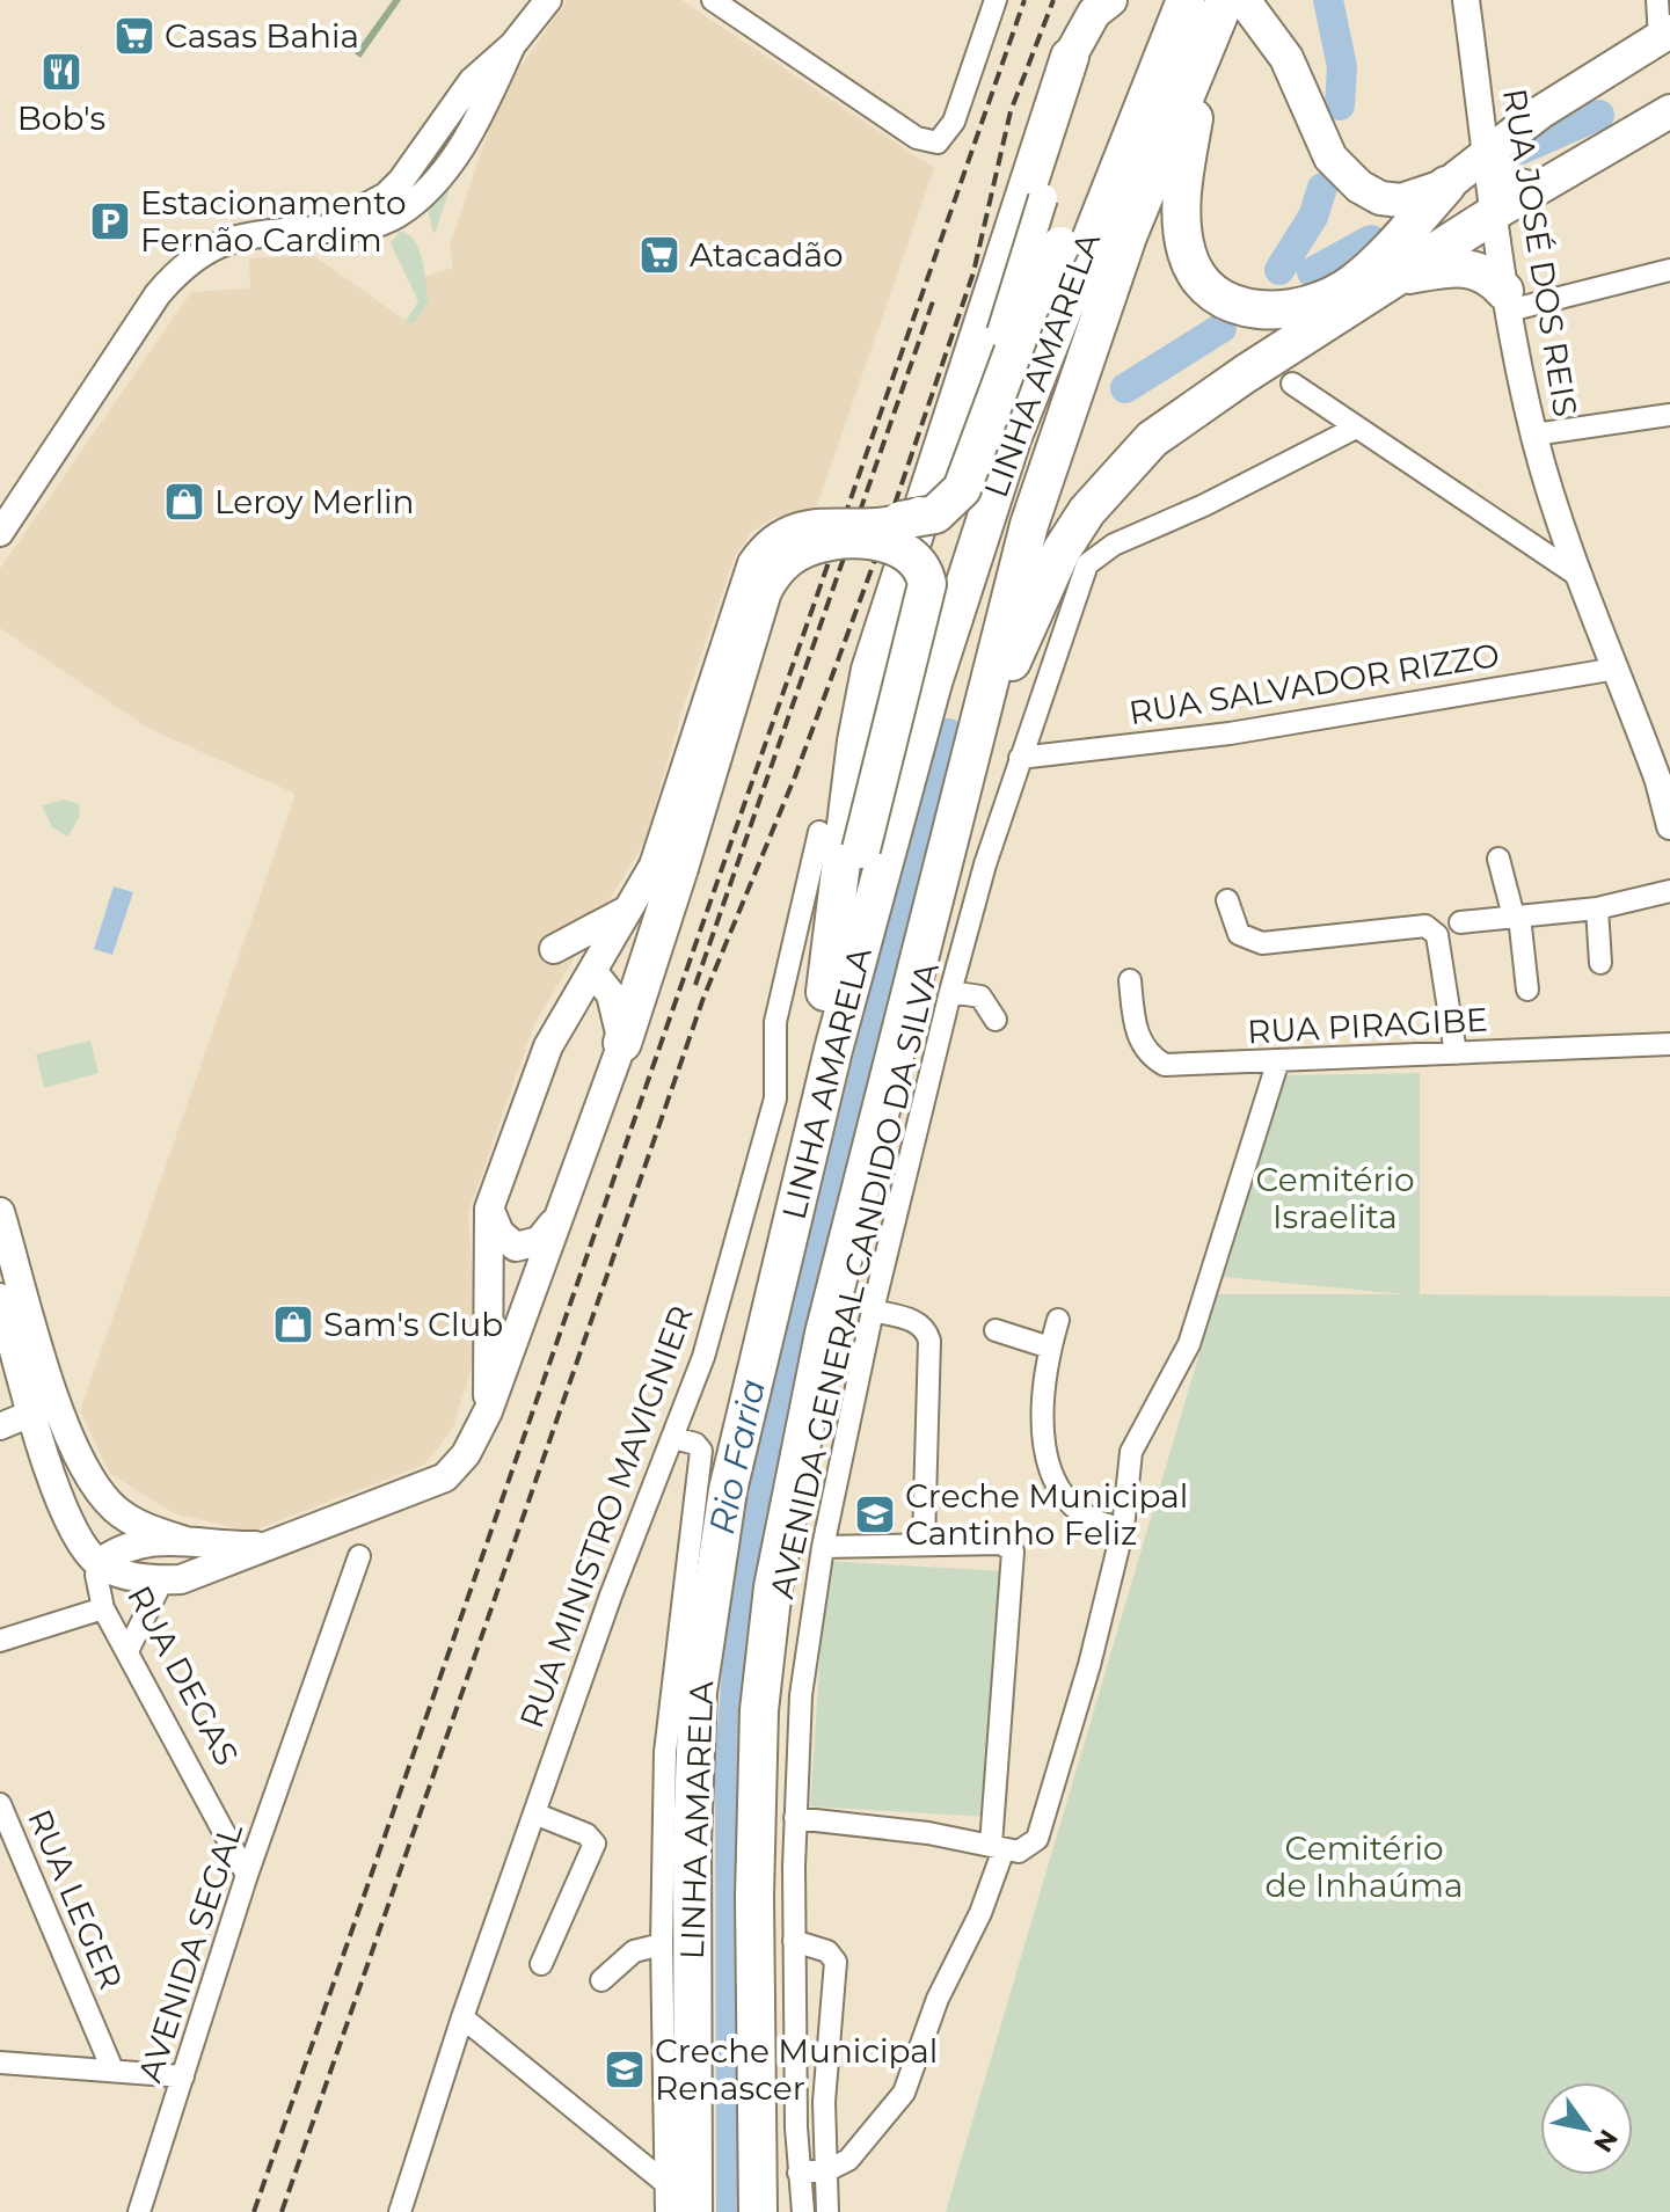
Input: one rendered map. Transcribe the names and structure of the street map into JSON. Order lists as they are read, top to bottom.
{
  "streets": {
    "highway": ["LINHA AMARELA"],
    "main road": ["RUA DEGAS"],
    "street": [
      "RUA JOSÉ DOS REIS",
      "RUA SALVADOR RIZZO",
      "RUA PIRAGIBE",
      "AVENIDA GENERAL CANDIDO DA SILVA",
      "RUA MINISTRO MAVIGNIER",
      "RUA LEGER",
      "AVENIDA SEGAL"
    ]
  },
  "crossings": [
    ["RUA JOSÉ DOS REIS", "RUA SALVADOR RIZZO"],
    ["RUA SALVADOR RIZZO", "AVENIDA GENERAL CANDIDO DA SILVA"],
    ["RUA DEGAS", "AVENIDA SEGAL"]
  ],
  "water": ["Rio Faria"],
  "parks": ["Cemitério Israelita", "Cemitério de Inhaúma"],
  "places": {
    "supermarket": ["Casas Bahia", "Atacadão"],
    "restaurant": ["Bob's"],
    "parking": ["Estacionamento Fernão Cardim"],
    "shop": ["Leroy Merlin", "Sam's Club"],
    "school or university": ["Creche Municipal Cantinho Feliz", "Creche Municipal Renascer"]
  },
  "north": "bottom right"
}
